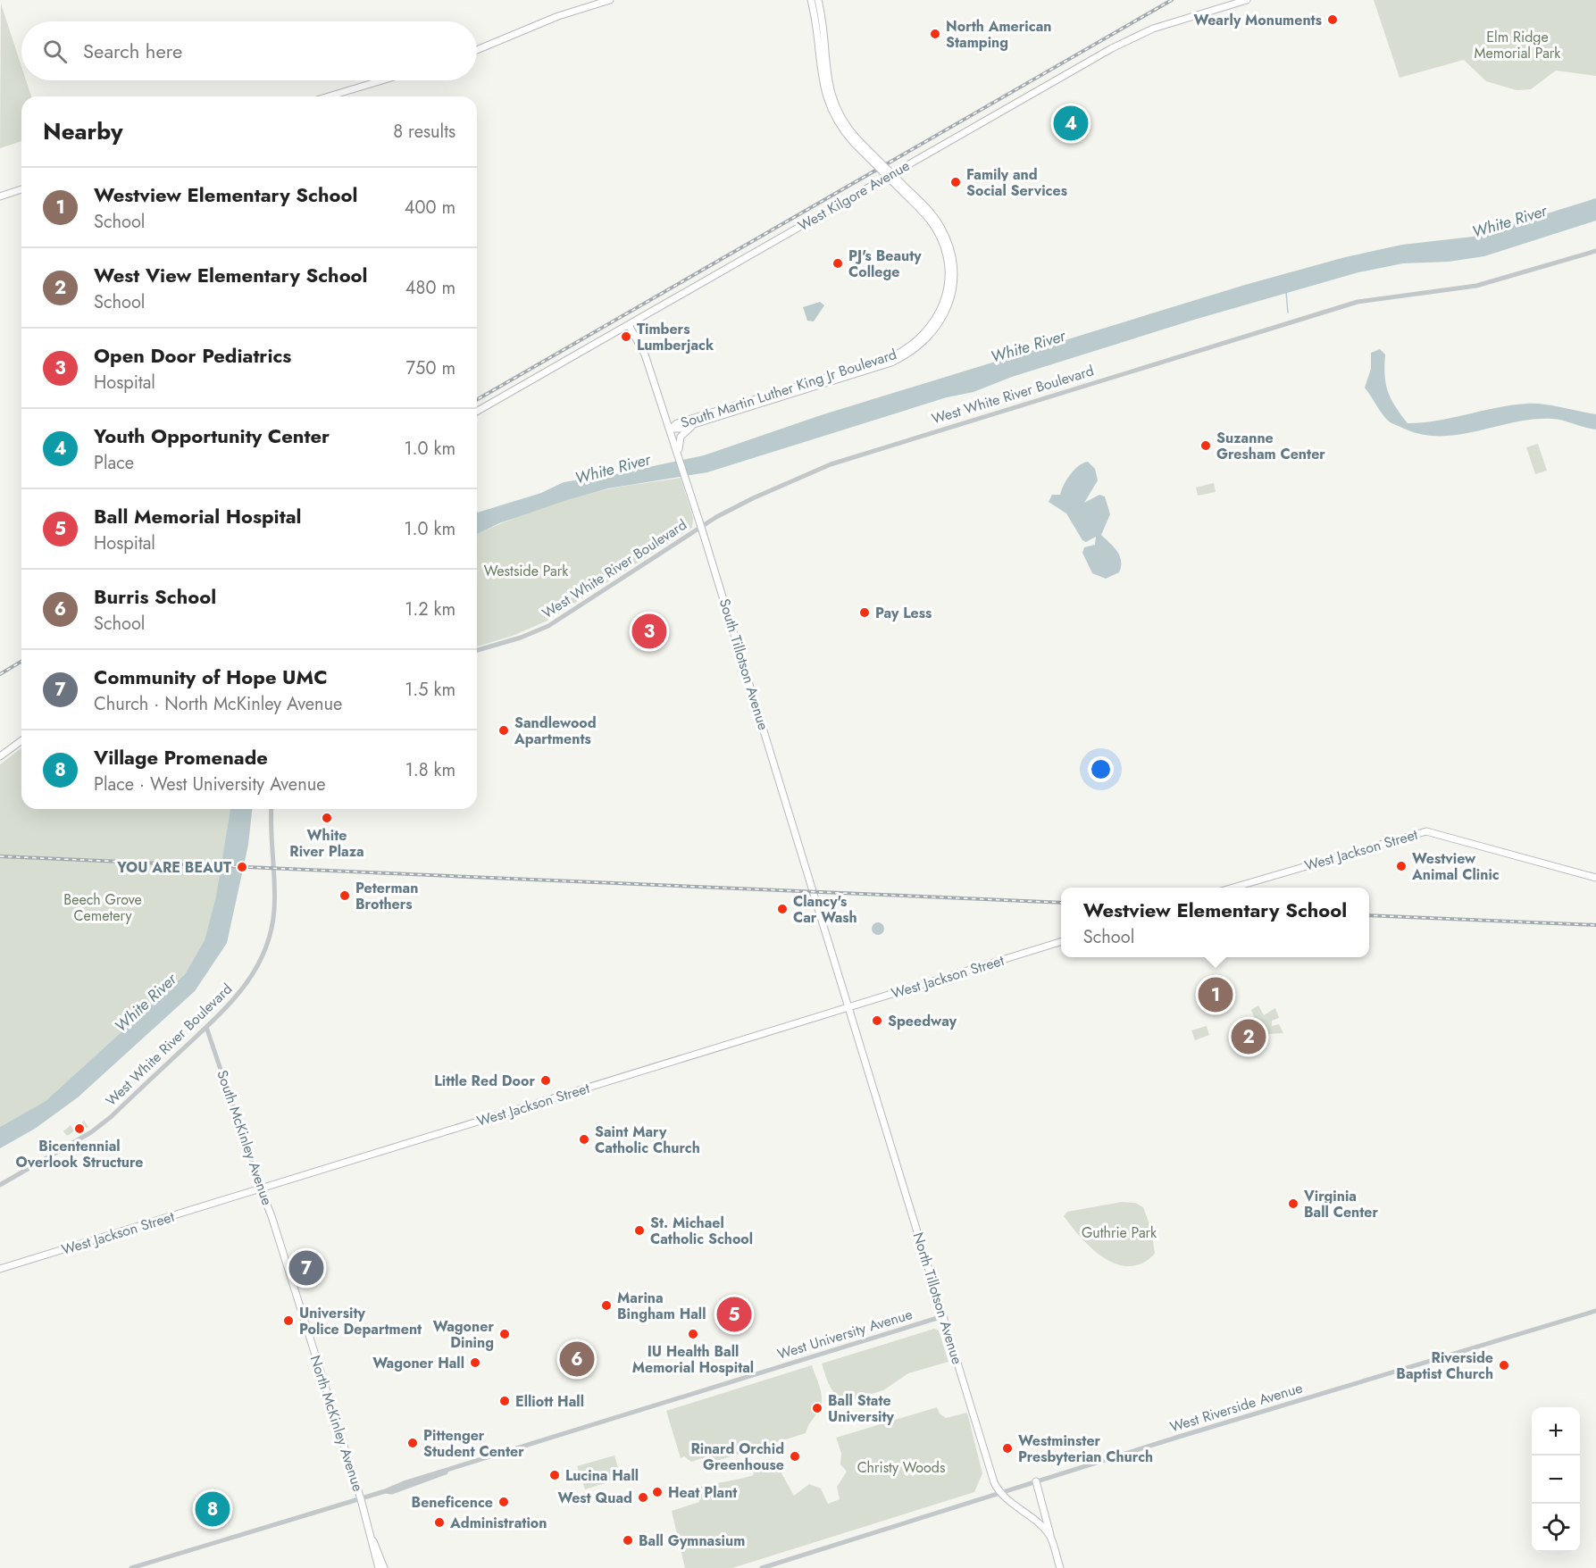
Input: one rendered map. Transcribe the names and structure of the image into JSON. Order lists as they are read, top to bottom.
{
  "streets": {
    "main road": [
      "West Kilgore Avenue",
      "South Martin Luther King Jr Boulevard",
      "South Tillotson Avenue",
      "West Jackson Street",
      "South McKinley Avenue",
      "North Tillotson Avenue",
      "North McKinley Avenue"
    ],
    "street": ["West White River Boulevard", "West University Avenue", "West Riverside Avenue"]
  },
  "crossings": [
    ["West White River Boulevard", "South Tillotson Avenue"],
    ["West White River Boulevard", "South McKinley Avenue"],
    ["South Tillotson Avenue", "West Jackson Street"],
    ["South Tillotson Avenue", "North Tillotson Avenue"],
    ["West Jackson Street", "South McKinley Avenue"],
    ["West Jackson Street", "North Tillotson Avenue"],
    ["South McKinley Avenue", "North McKinley Avenue"],
    ["North Tillotson Avenue", "West University Avenue"],
    ["North Tillotson Avenue", "West Riverside Avenue"],
    ["West University Avenue", "North McKinley Avenue"]
  ],
  "water": ["White River"],
  "parks": [
    "Elm Ridge Memorial Park",
    "Westside Park",
    "Beech Grove Cemetery",
    "Guthrie Park",
    "Christy Woods"
  ],
  "places": [
    "Wearly Monuments",
    "North American Stamping",
    "Family and Social Services",
    "PJ's Beauty College",
    "Timbers Lumberjack",
    "Suzanne Gresham Center",
    "Pay Less",
    "Sandlewood Apartments",
    "White River Plaza",
    "Westview Animal Clinic",
    "YOU ARE BEAUT",
    "Peterman Brothers",
    "Clancy's Car Wash",
    "Speedway",
    "Little Red Door",
    "Bicentennial Overlook Structure",
    "Saint Mary Catholic Church",
    "Virginia Ball Center",
    "St. Michael Catholic School",
    "Marina Bingham Hall",
    "University Police Department",
    "Wagoner Dining",
    "IU Health Ball Memorial Hospital",
    "Wagoner Hall",
    "Riverside Baptist Church",
    "Elliott Hall",
    "Ball State University",
    "Pittenger Student Center",
    "Westminster Presbyterian Church",
    "Rinard Orchid Greenhouse",
    "Lucina Hall",
    "Heat Plant",
    "West Quad",
    "Beneficence",
    "Administration",
    "Ball Gymnasium"
  ],
  "page": {
    "search": "Search here",
    "heading": ["Nearby", "8 results"],
    "pins": [
      "4",
      "3",
      "1",
      "2",
      "7",
      "5",
      "6",
      "8"
    ],
    "list": [
      {
        "mark": "1",
        "name": "Westview Elementary School",
        "note": "School",
        "value": "400 m"
      },
      {
        "mark": "2",
        "name": "West View Elementary School",
        "note": "School",
        "value": "480 m"
      },
      {
        "mark": "3",
        "name": "Open Door Pediatrics",
        "note": "Hospital",
        "value": "750 m"
      },
      {
        "mark": "4",
        "name": "Youth Opportunity Center",
        "note": "Place",
        "value": "1.0 km"
      },
      {
        "mark": "5",
        "name": "Ball Memorial Hospital",
        "note": "Hospital",
        "value": "1.0 km"
      },
      {
        "mark": "6",
        "name": "Burris School",
        "note": "School",
        "value": "1.2 km"
      },
      {
        "mark": "7",
        "name": "Community of Hope UMC",
        "note": "Church · North McKinley Avenue",
        "value": "1.5 km"
      },
      {
        "mark": "8",
        "name": "Village Promenade",
        "note": "Place · West University Avenue",
        "value": "1.8 km"
      }
    ],
    "popup": ["Westview Elementary School", "School"],
    "map_buttons": ["+", "−"]
  }
}
